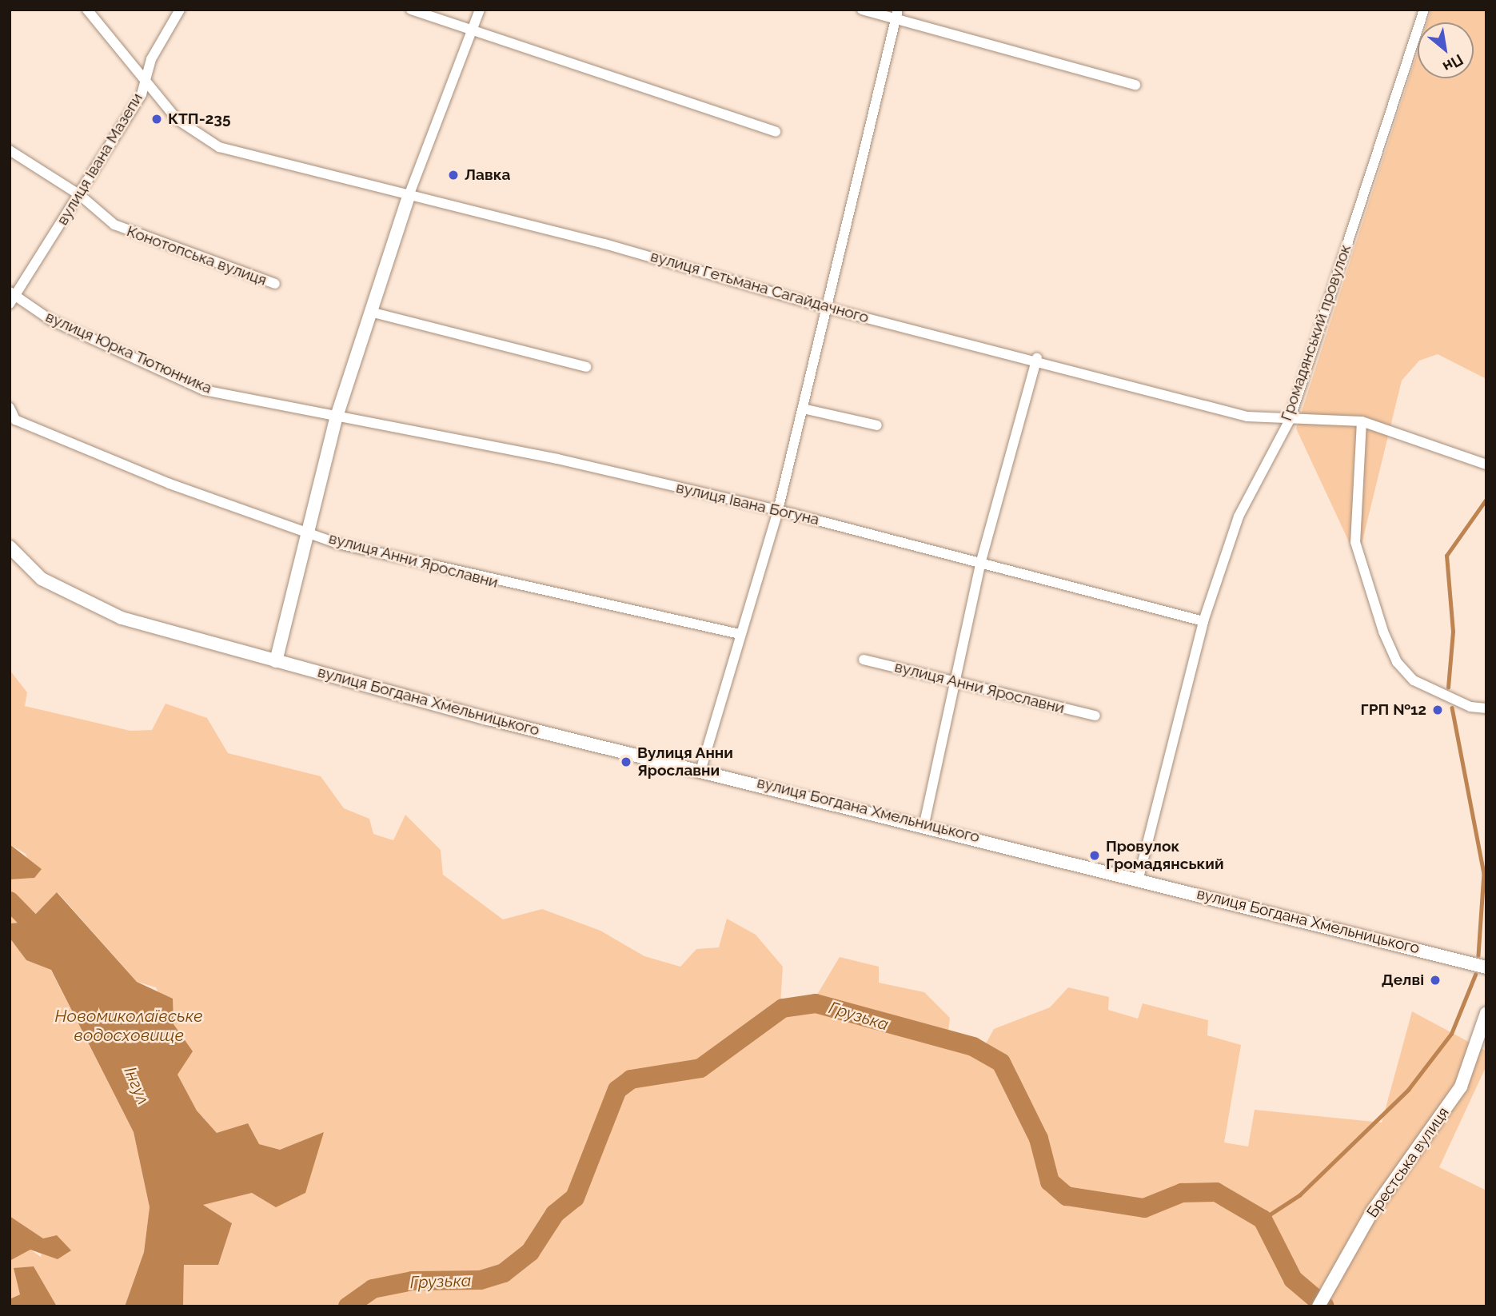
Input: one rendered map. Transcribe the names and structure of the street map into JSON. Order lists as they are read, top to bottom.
{
  "streets": {
    "street": [
      "вулиця Івана Мазепи",
      "Конотопська вулиця",
      "вулиця Гетьмана Сагайдачного",
      "Громадянський провулок",
      "вулиця Юрка Тютюнника",
      "вулиця Івана Богуна",
      "вулиця Анни Ярославни",
      "вулиця Богдана Хмельницького",
      "Брестська вулиця"
    ]
  },
  "crossings": [
    ["вулиця Івана Мазепи", "Конотопська вулиця"],
    ["вулиця Івана Мазепи", "вулиця Гетьмана Сагайдачного"],
    ["вулиця Івана Мазепи", "вулиця Юрка Тютюнника"],
    ["вулиця Гетьмана Сагайдачного", "Громадянський провулок"],
    ["Громадянський провулок", "вулиця Івана Богуна"],
    ["Громадянський провулок", "вулиця Богдана Хмельницького"],
    ["вулиця Юрка Тютюнника", "вулиця Івана Богуна"]
  ],
  "water": ["Новомиколаївське водосховище", "Грузька", "Інгул"],
  "places": [
    "КТП-235",
    "Лавка",
    "ГРП №12",
    "Вулиця Анни Ярославни",
    "Провулок Громадянський",
    "Делві"
  ],
  "north": "bottom right"
}
